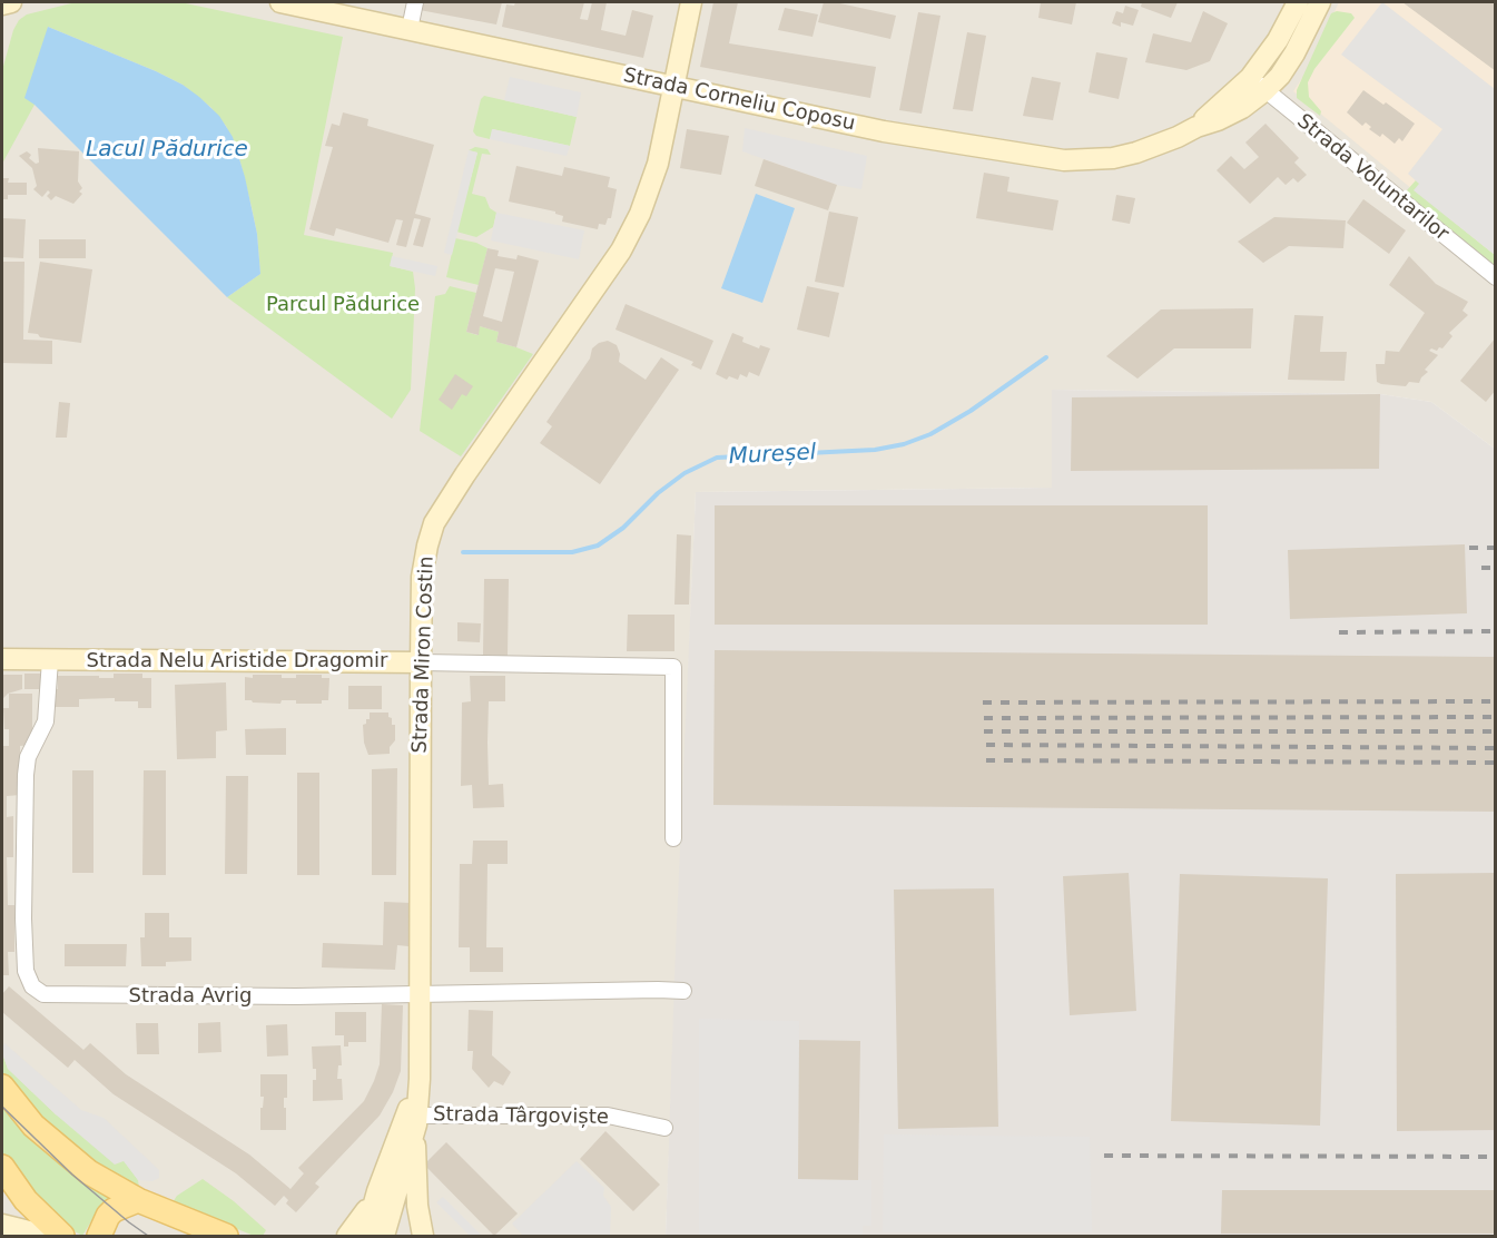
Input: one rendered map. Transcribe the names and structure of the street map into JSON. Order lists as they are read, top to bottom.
{
  "streets": {
    "main road": ["Strada Corneliu Coposu", "Strada Miron Costin", "Strada Nelu Aristide Dragomir"],
    "street": ["Strada Voluntarilor", "Strada Avrig", "Strada Târgoviște"]
  },
  "crossings": [
    ["Strada Corneliu Coposu", "Strada Voluntarilor"],
    ["Strada Corneliu Coposu", "Strada Miron Costin"],
    ["Strada Miron Costin", "Strada Nelu Aristide Dragomir"],
    ["Strada Miron Costin", "Strada Avrig"],
    ["Strada Miron Costin", "Strada Târgoviște"],
    ["Strada Nelu Aristide Dragomir", "Strada Avrig"]
  ],
  "water": ["Lacul Pădurice", "Mureșel"],
  "parks": ["Parcul Pădurice"]
}
